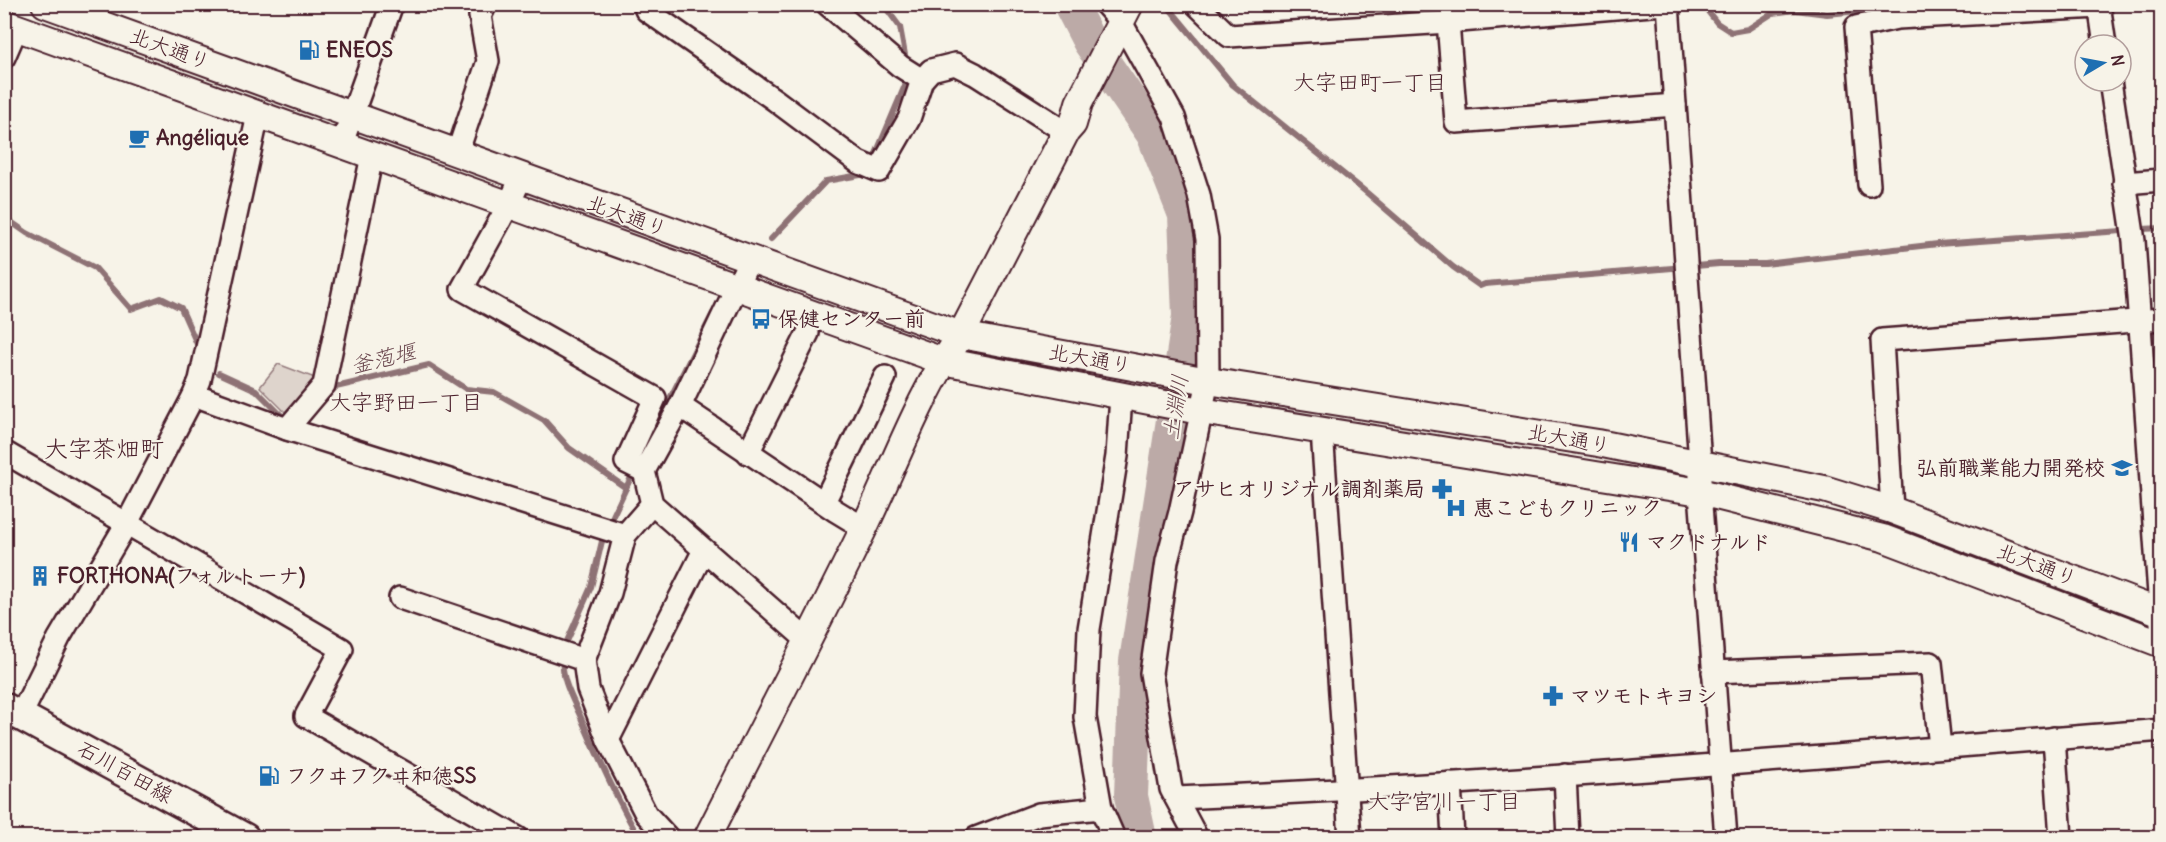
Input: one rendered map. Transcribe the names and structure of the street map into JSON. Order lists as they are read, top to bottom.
{
  "streets": {
    "main road": ["石川百田線"],
    "street": ["北大通り"]
  },
  "districts": [
    "大字田町一丁目",
    "大字野田一丁目",
    "大字茶畑町",
    "大字宮川一丁目"
  ],
  "water": ["釜萢堰", "土淵川"],
  "places": {
    "fuel station": ["ENEOS", "フクヰフクヰ和徳SS"],
    "cafe": ["Angélique"],
    "bus stop": ["保健センター前"],
    "school or university": ["弘前職業能力開発校"],
    "pharmacy": ["アサヒオリジナル調剤薬局", "マツモトキヨシ"],
    "hospital": ["恵こどもクリニック"],
    "restaurant": ["マクドナルド"],
    "building": ["FORTHONA(フォルトーナ)"]
  },
  "north": "right"
}
